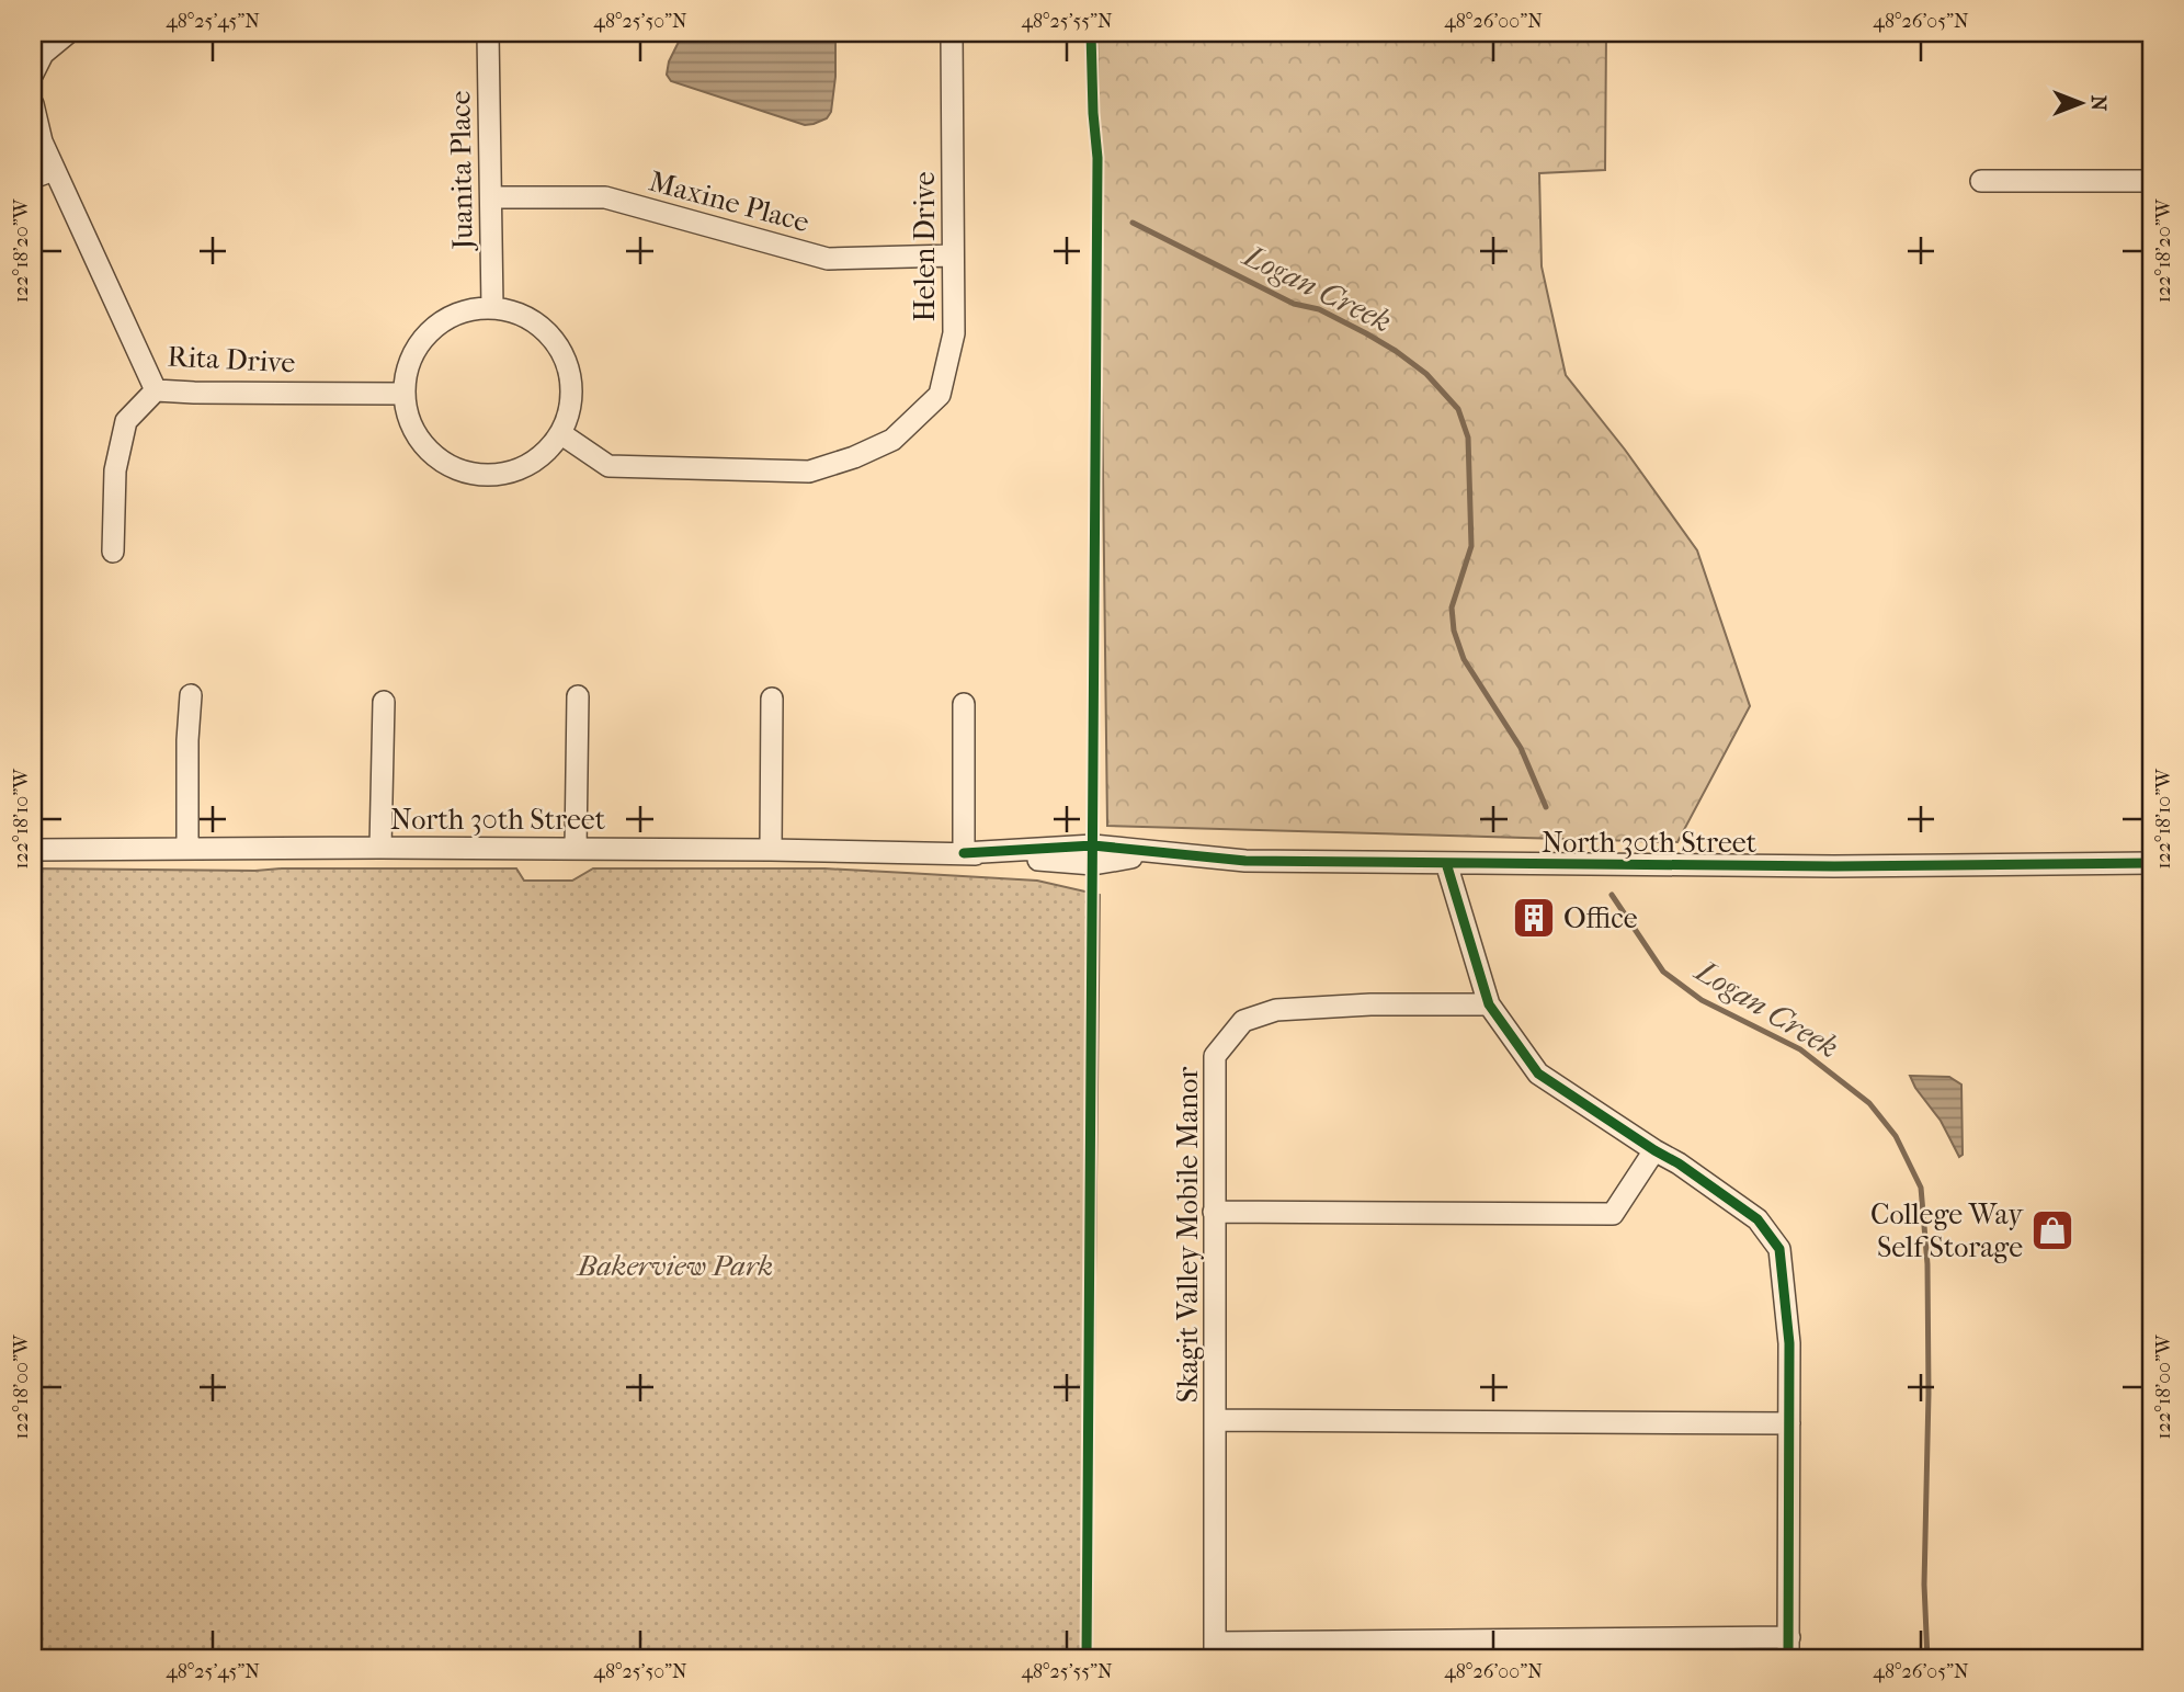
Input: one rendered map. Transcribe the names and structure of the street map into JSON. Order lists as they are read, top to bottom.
{
  "streets": {
    "street": [
      "Juanita Place",
      "Maxine Place",
      "Helen Drive",
      "Rita Drive",
      "North 30th Street",
      "Skagit Valley Mobile Manor"
    ]
  },
  "crossings": [
    ["Juanita Place", "Maxine Place"],
    ["Juanita Place", "Helen Drive"],
    ["Juanita Place", "Rita Drive"],
    ["Maxine Place", "Helen Drive"],
    ["Helen Drive", "Rita Drive"]
  ],
  "water": ["Logan Creek"],
  "parks": ["Bakerview Park"],
  "places": {
    "building": ["Office"],
    "shop": ["College Way Self Storage"]
  },
  "north": "right",
  "coordinates": [
    "48°25'45\"N",
    "48°25'50\"N",
    "48°25'55\"N",
    "48°26'00\"N",
    "48°26'05\"N",
    "122°18'20\"W",
    "122°18'10\"W",
    "122°18'00\"W"
  ]
}
